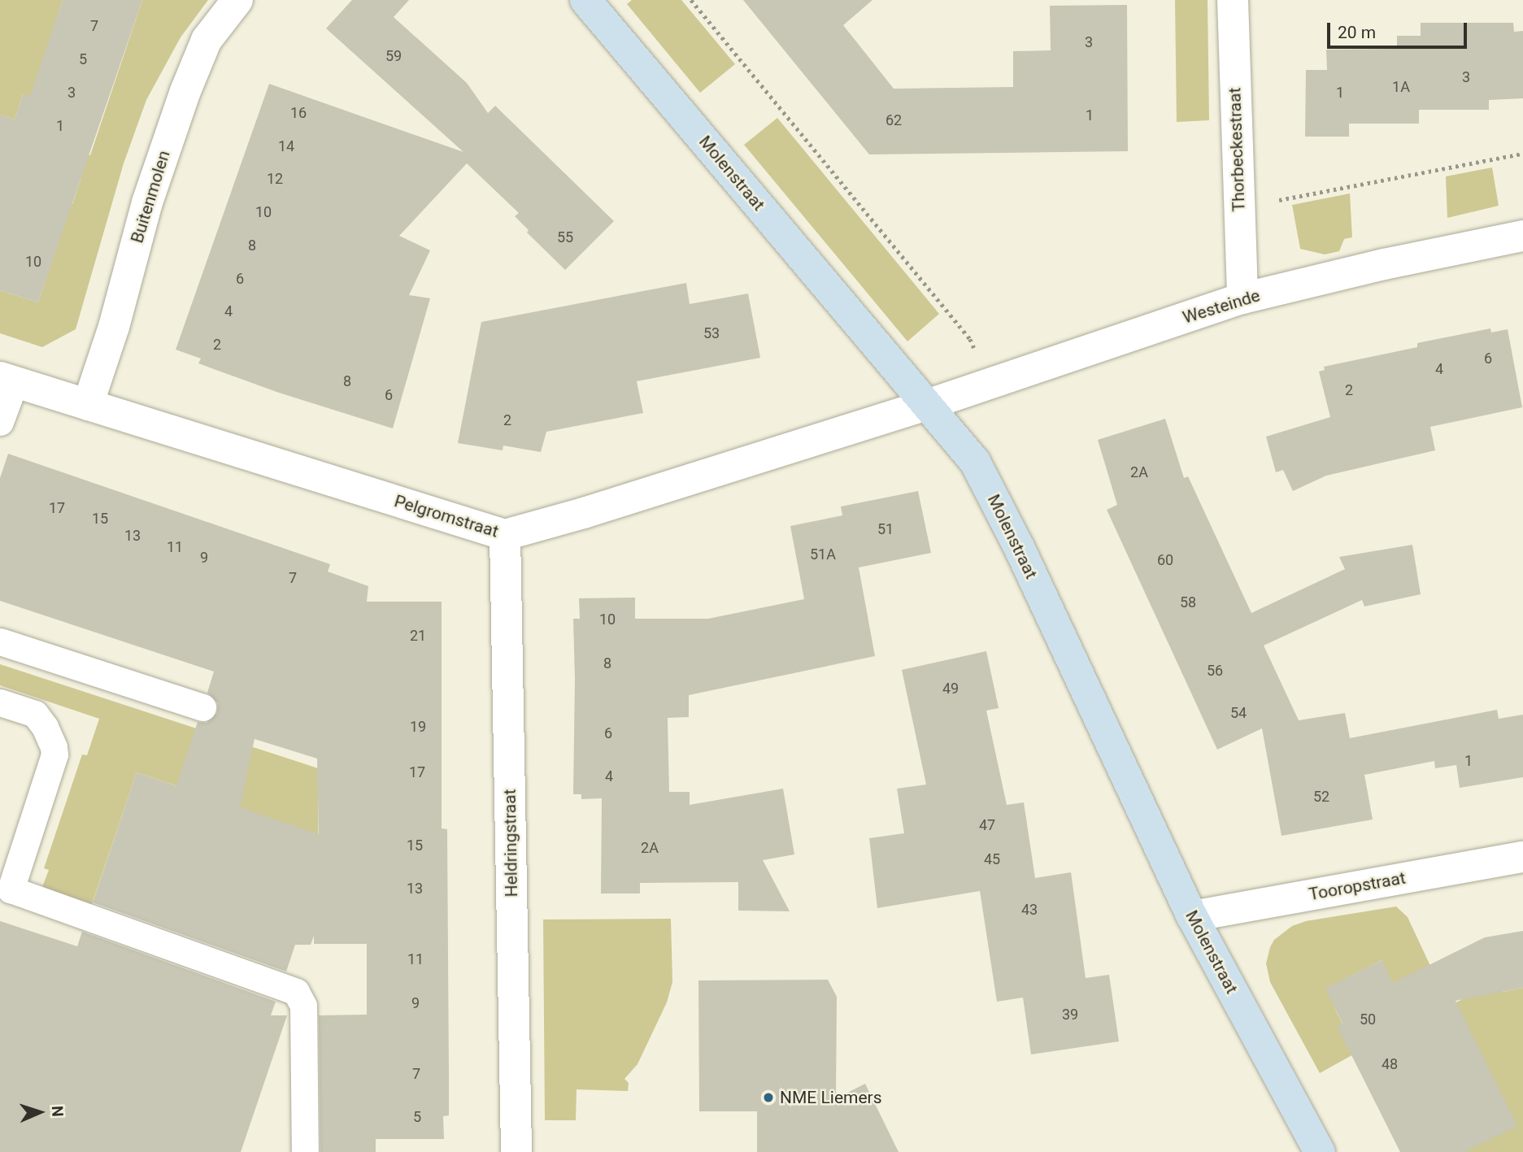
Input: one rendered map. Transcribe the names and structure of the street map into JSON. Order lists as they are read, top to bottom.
{
  "streets": {
    "street": [
      "Thorbeckestraat",
      "Molenstraat",
      "Buitenmolen",
      "Westeinde",
      "Pelgromstraat",
      "Heldringstraat",
      "Tooropstraat"
    ]
  },
  "crossings": [
    ["Thorbeckestraat", "Westeinde"],
    ["Molenstraat", "Westeinde"],
    ["Molenstraat", "Pelgromstraat"],
    ["Molenstraat", "Tooropstraat"],
    ["Buitenmolen", "Pelgromstraat"],
    ["Westeinde", "Pelgromstraat"],
    ["Pelgromstraat", "Heldringstraat"]
  ],
  "places": ["NME Liemers"],
  "house_numbers": [
    "7",
    "3",
    "59",
    "5",
    "3",
    "1A",
    "3",
    "1",
    "16",
    "1",
    "62",
    "1",
    "14",
    "12",
    "10",
    "55",
    "8",
    "10",
    "6",
    "4",
    "53",
    "2",
    "6",
    "4",
    "8",
    "2",
    "6",
    "2",
    "2A",
    "17",
    "15",
    "51",
    "13",
    "11",
    "51A",
    "9",
    "60",
    "7",
    "58",
    "10",
    "21",
    "8",
    "56",
    "49",
    "54",
    "19",
    "6",
    "1",
    "17",
    "4",
    "52",
    "47",
    "15",
    "2A",
    "45",
    "13",
    "43",
    "11",
    "9",
    "39",
    "50",
    "48",
    "7",
    "5"
  ],
  "scale_bar": "20 m",
  "north": "right"
}
